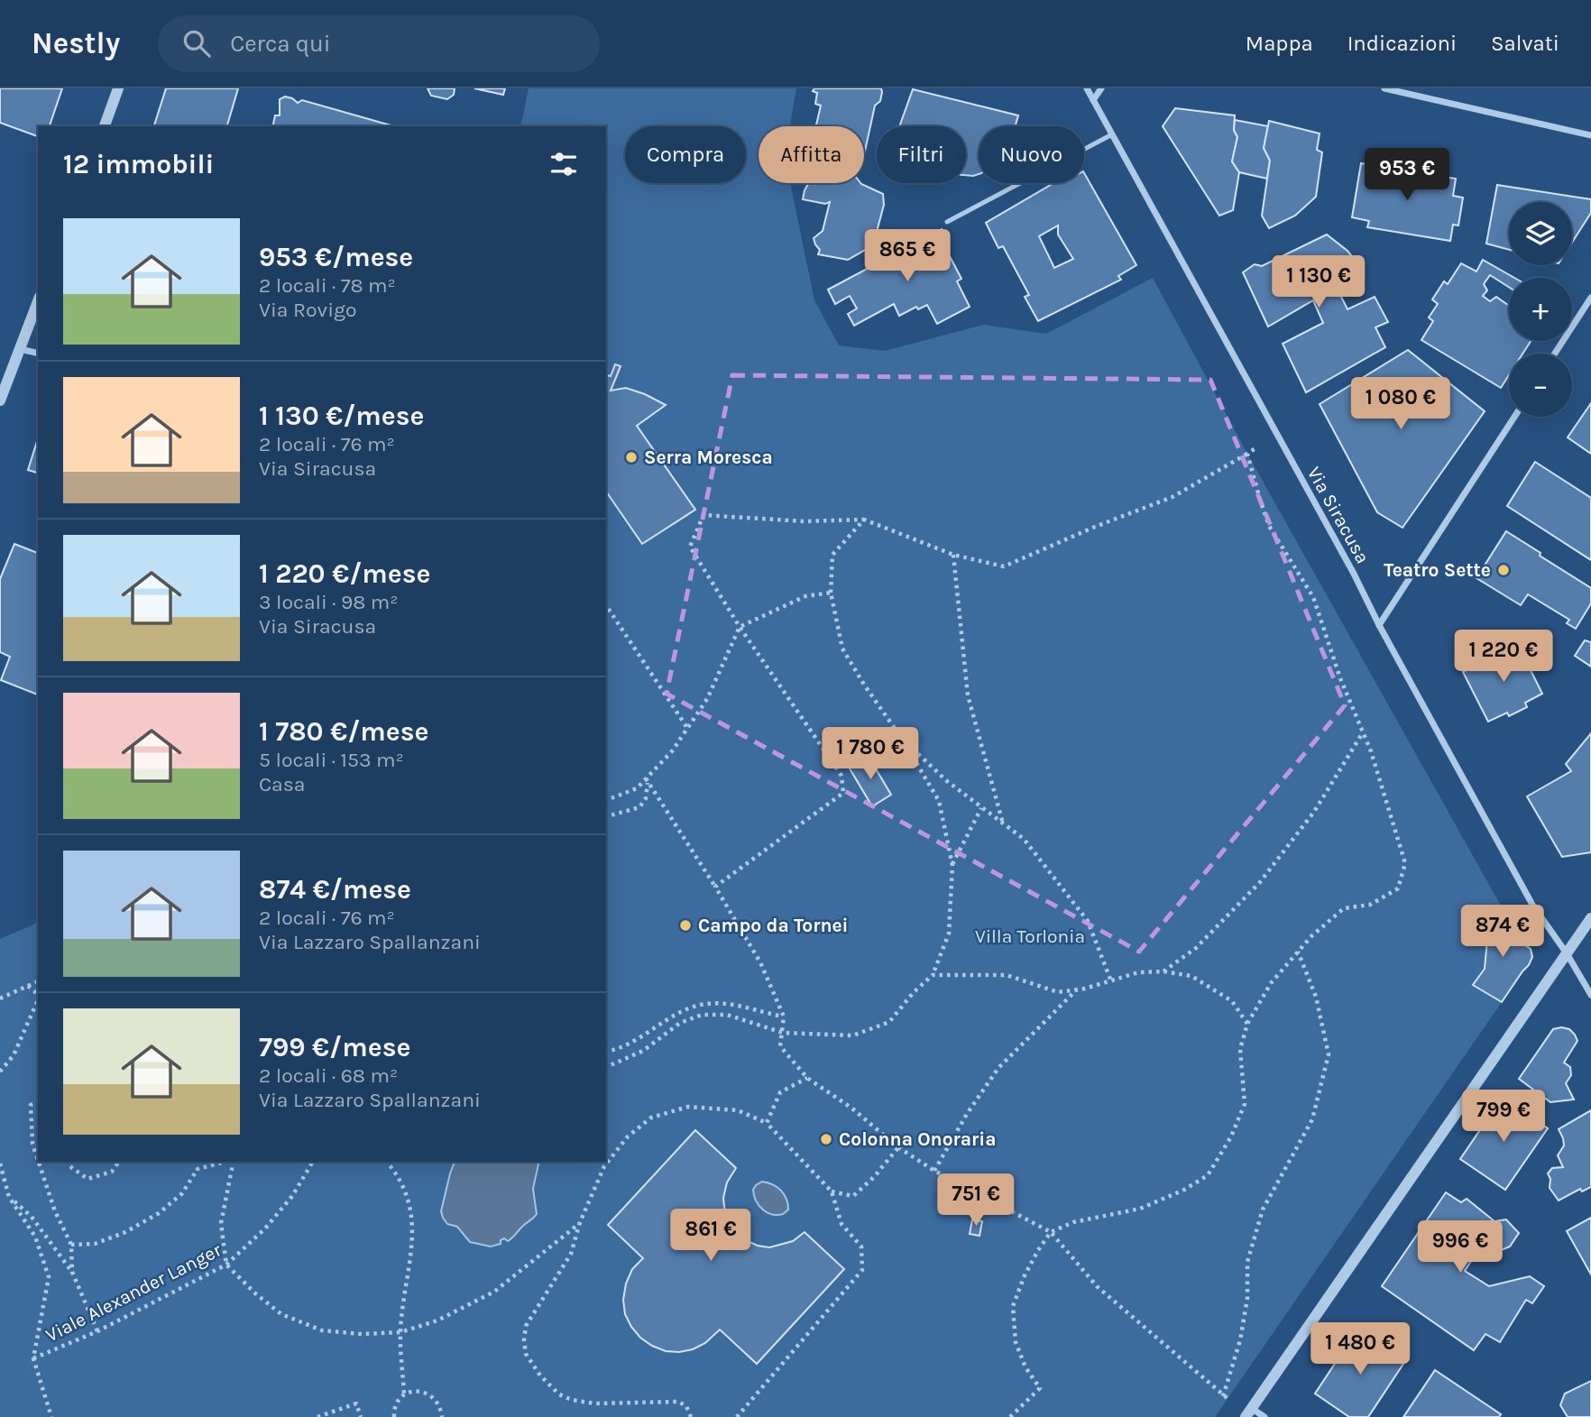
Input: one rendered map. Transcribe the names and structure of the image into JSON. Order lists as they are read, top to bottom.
{
  "streets": {
    "street": ["Via Siracusa"],
    "path": ["Viale Alexander Langer"]
  },
  "parks": ["Villa Torlonia"],
  "places": [
    "Serra Moresca",
    "Teatro Sette",
    "Campo da Tornei",
    "Colonna Onoraria"
  ],
  "page": {
    "header": "Nestly",
    "search": "Cerca qui",
    "nav": ["Mappa", "Indicazioni", "Salvati"],
    "chip": [
      "Compra",
      "Affitta",
      "Filtri",
      "Nuovo"
    ],
    "heading": "12 immobili",
    "price": [
      "953 €",
      "865 €",
      "1 130 €",
      "1 080 €",
      "1 220 €",
      "1 780 €",
      "874 €",
      "799 €",
      "751 €",
      "861 €",
      "996 €",
      "1 480 €"
    ],
    "map_buttons": ["+", "−"],
    "list": [
      {
        "name": "953 €/mese",
        "note": "2 locali · 78 m² · Via Rovigo"
      },
      {
        "name": "1 130 €/mese",
        "note": "2 locali · 76 m² · Via Siracusa"
      },
      {
        "name": "1 220 €/mese",
        "note": "3 locali · 98 m² · Via Siracusa"
      },
      {
        "name": "1 780 €/mese",
        "note": "5 locali · 153 m² · Casa"
      },
      {
        "name": "874 €/mese",
        "note": "2 locali · 76 m² · Via Lazzaro Spallanzani"
      },
      {
        "name": "799 €/mese",
        "note": "2 locali · 68 m² · Via Lazzaro Spallanzani"
      }
    ]
  }
}
